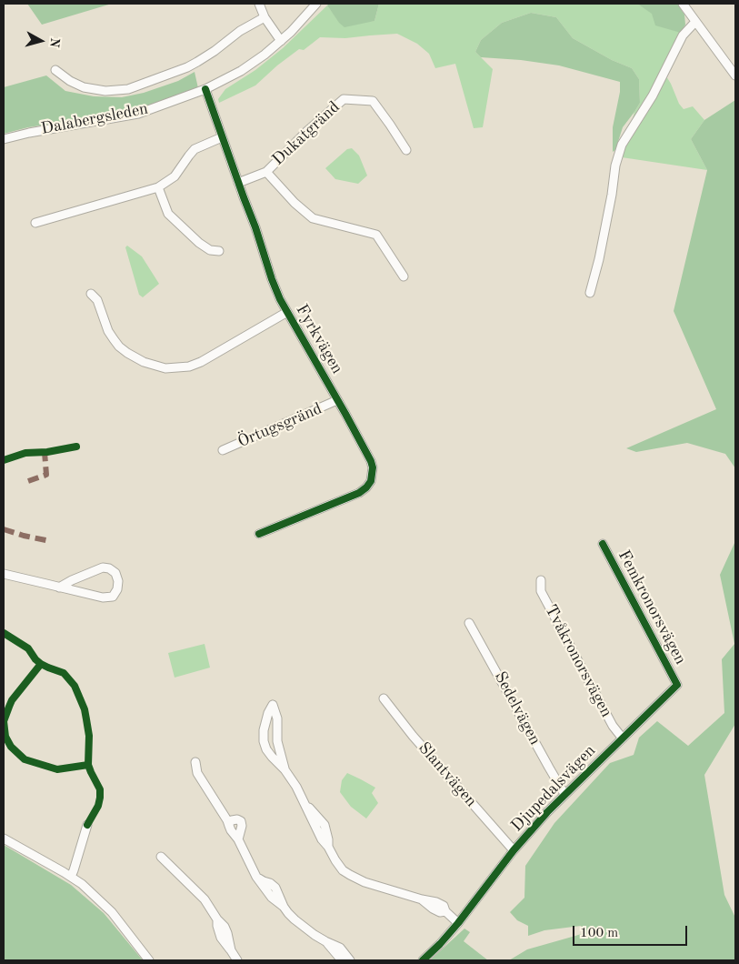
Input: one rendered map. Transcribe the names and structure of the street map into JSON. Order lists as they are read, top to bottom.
{
  "streets": {
    "street": [
      "Dalabergsleden",
      "Dukatgränd",
      "Fyrkvägen",
      "Örtugsgränd",
      "Femkronorsvägen",
      "Tvåkronorsvägen",
      "Sedelvägen",
      "Slantvägen",
      "Djupedalsvägen"
    ]
  },
  "crossings": [
    ["Dalabergsleden", "Fyrkvägen"],
    ["Dukatgränd", "Fyrkvägen"],
    ["Fyrkvägen", "Örtugsgränd"],
    ["Femkronorsvägen", "Djupedalsvägen"],
    ["Tvåkronorsvägen", "Djupedalsvägen"],
    ["Sedelvägen", "Djupedalsvägen"],
    ["Slantvägen", "Djupedalsvägen"]
  ],
  "scale_bar": "100 m",
  "north": "right"
}
